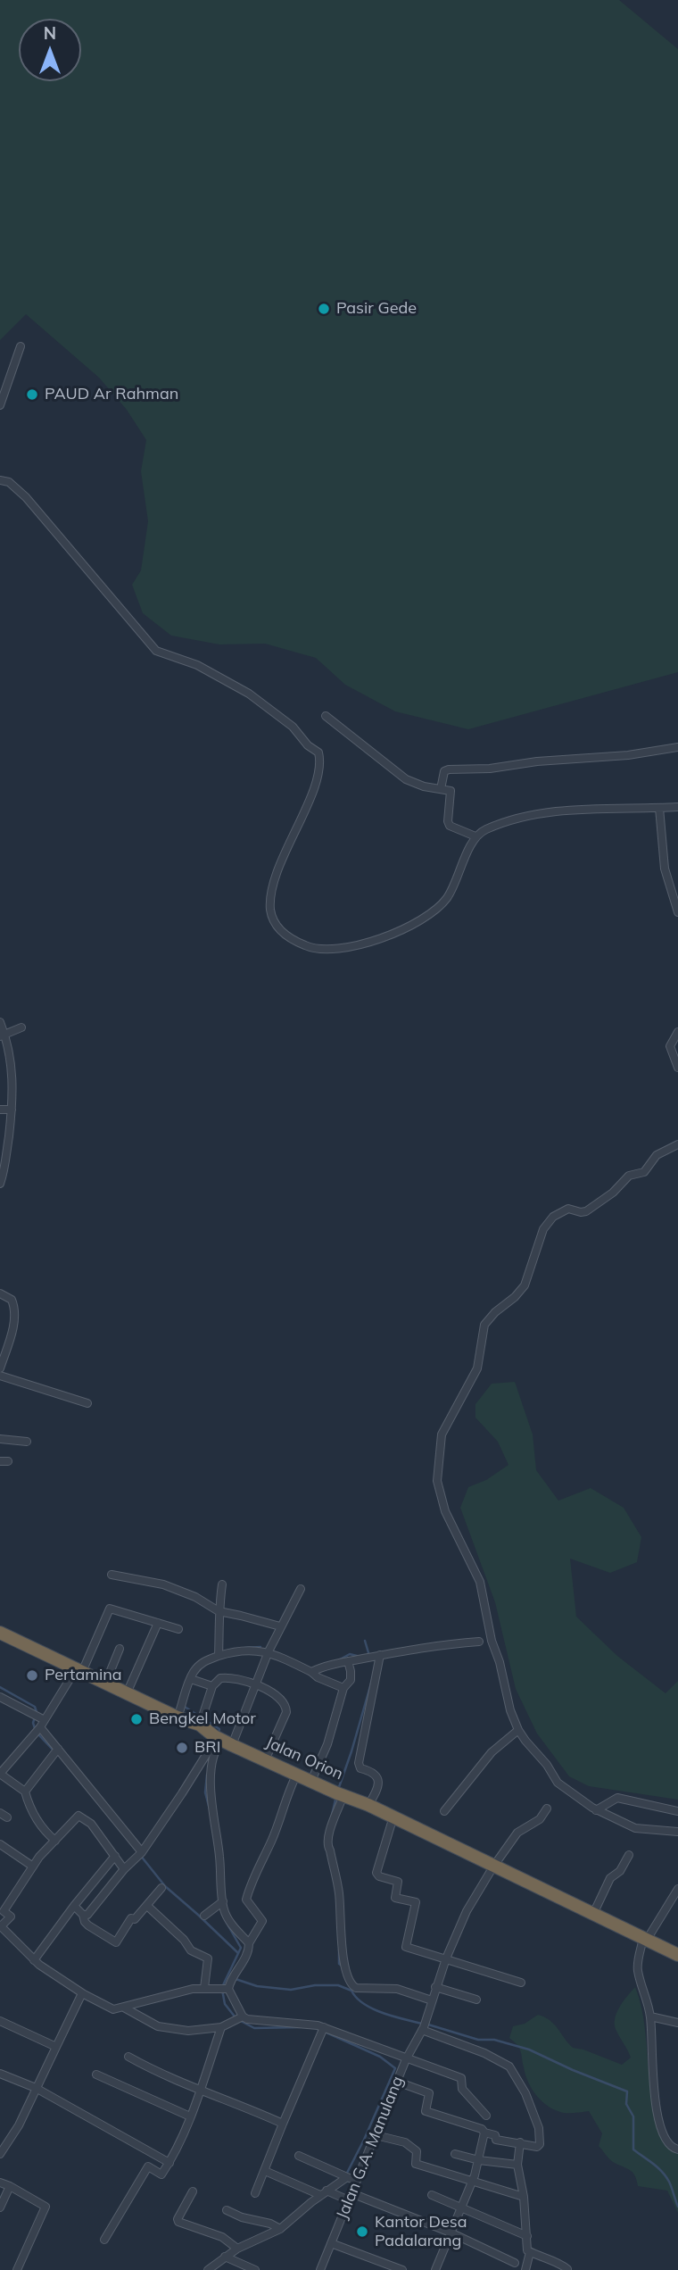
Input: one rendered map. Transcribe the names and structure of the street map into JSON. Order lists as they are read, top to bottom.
{
  "streets": {
    "highway": ["Jalan Orion"],
    "street": ["Jalan G.A. Manulang"]
  },
  "crossings": [
    ["Jalan Orion", "Jalan G.A. Manulang"]
  ],
  "places": [
    "Pasir Gede",
    "PAUD Ar Rahman",
    "Pertamina",
    "Bengkel Motor",
    "BRI",
    "Kantor Desa Padalarang"
  ],
  "north": "top"
}
